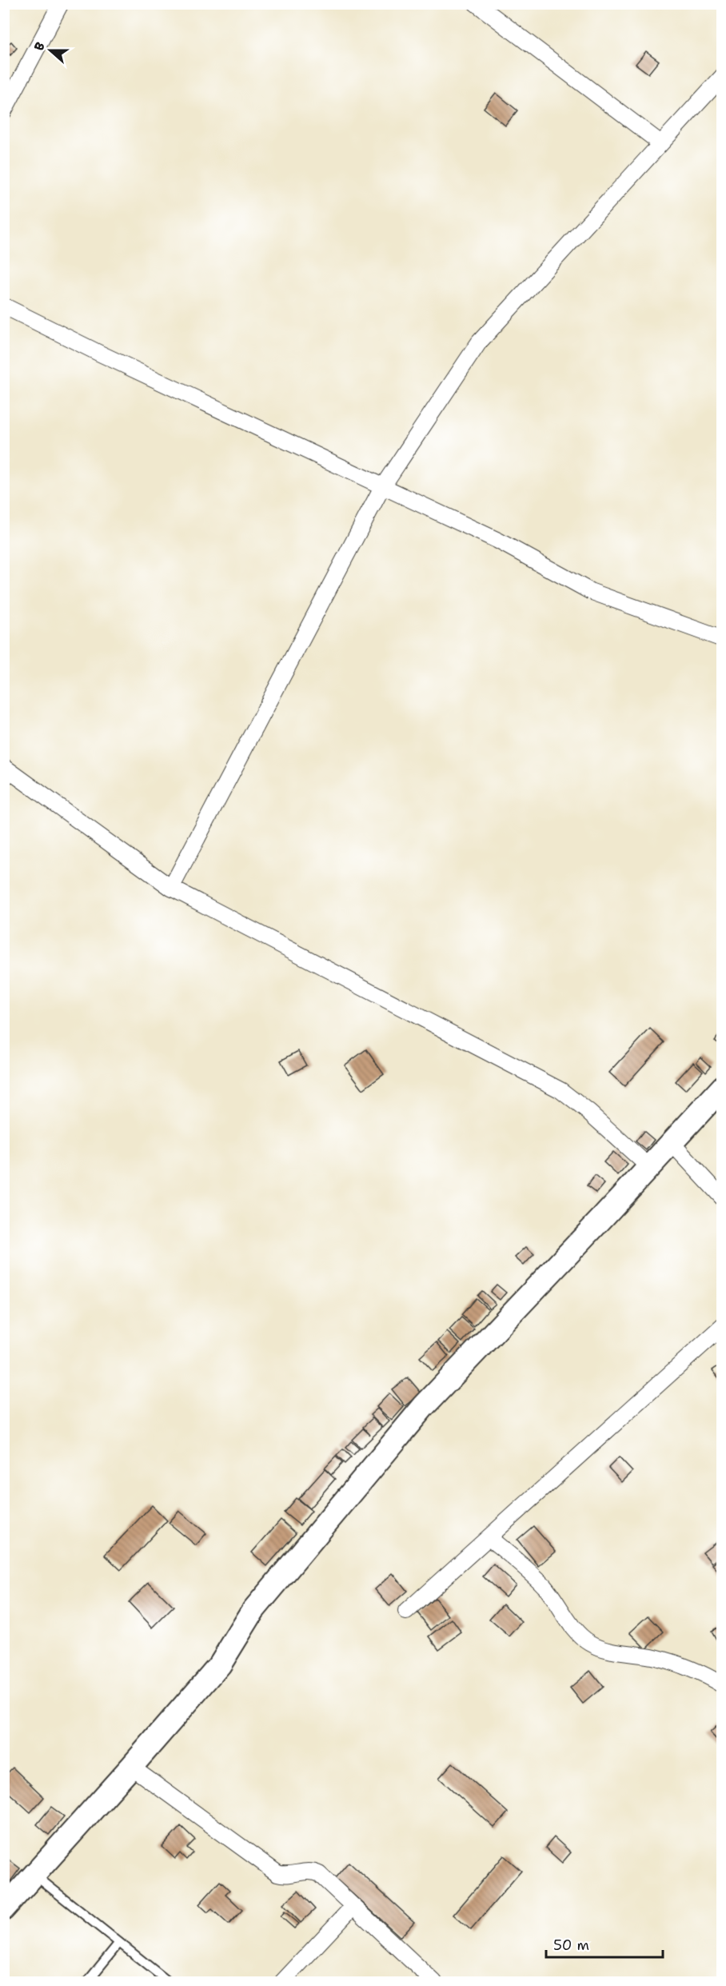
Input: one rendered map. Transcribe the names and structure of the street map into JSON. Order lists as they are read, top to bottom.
{
  "scale_bar": "50 m",
  "north": "left"
}
